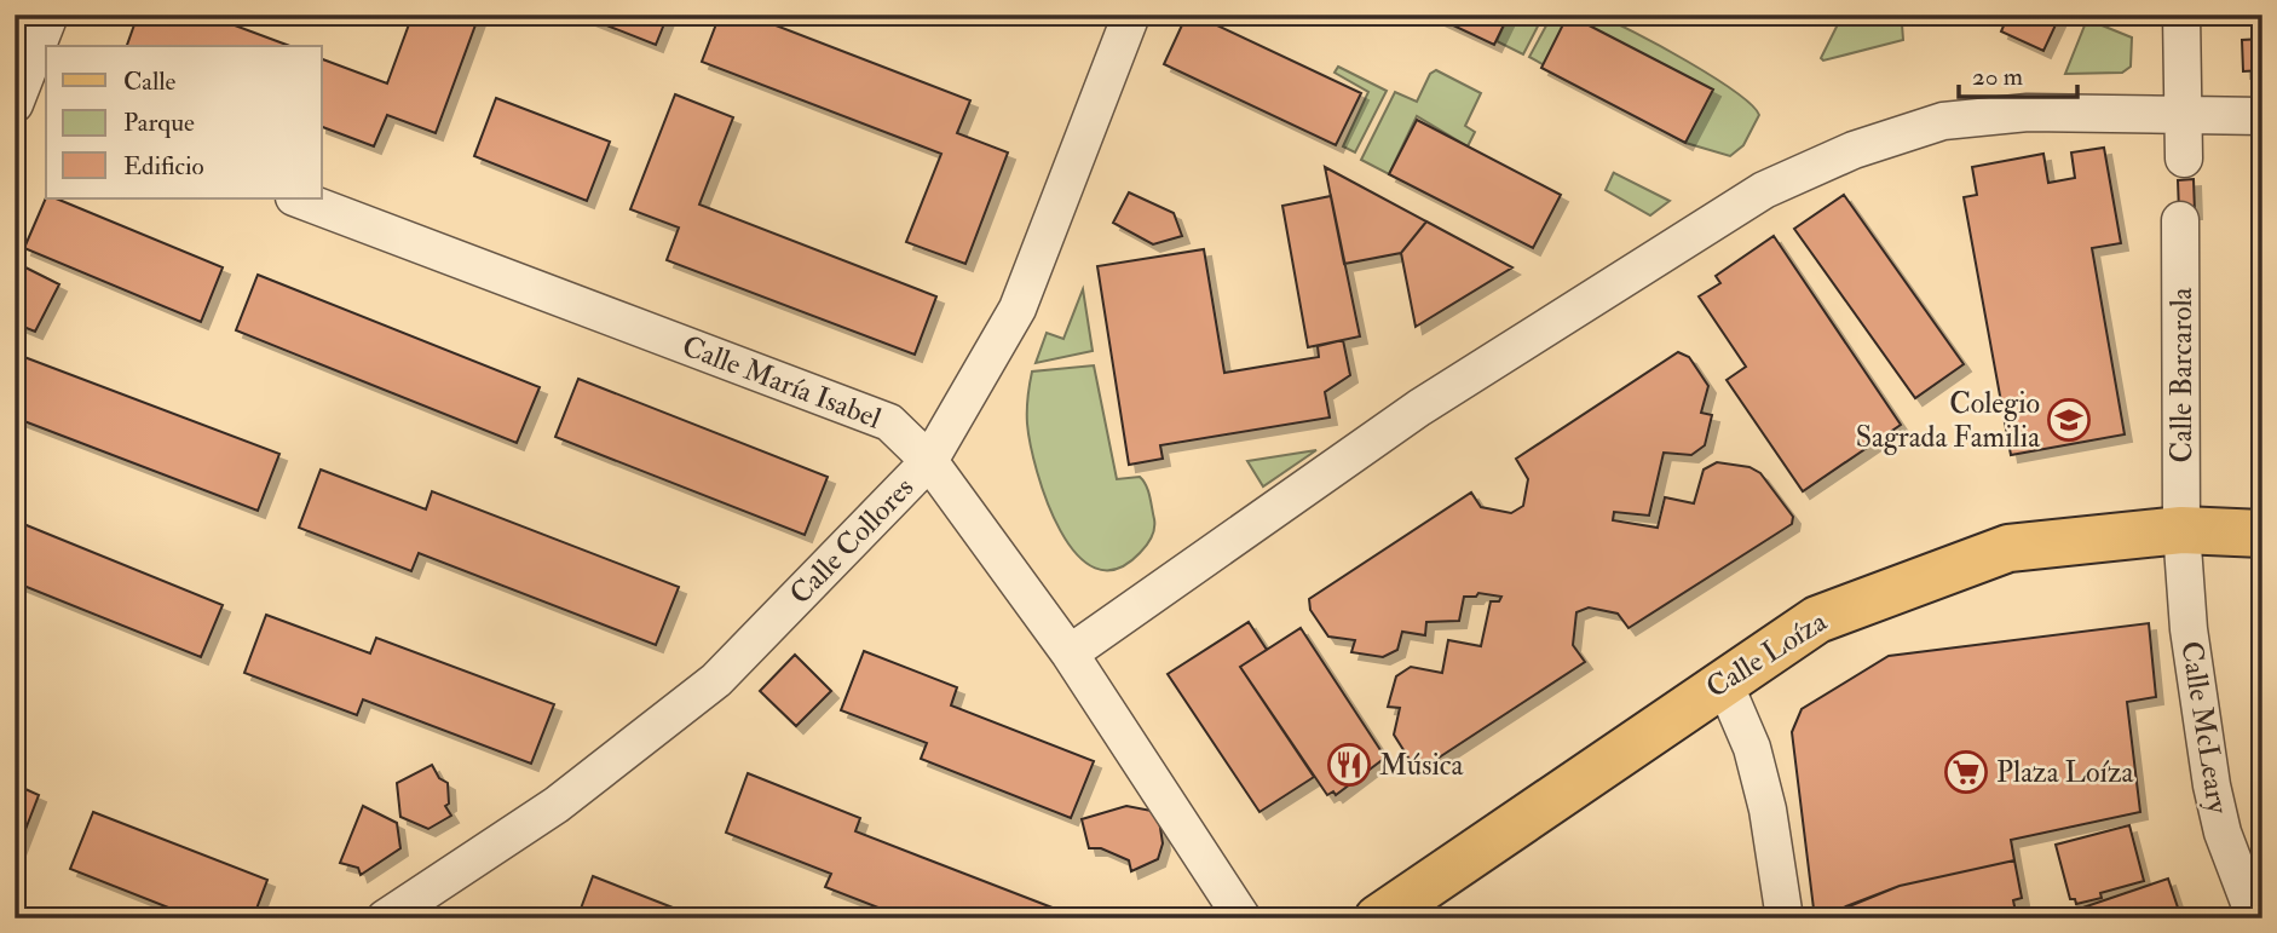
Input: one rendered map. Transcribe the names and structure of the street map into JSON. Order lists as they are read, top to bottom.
{
  "streets": {
    "main road": ["Calle Loíza"],
    "street": [
      "Calle Barcarola",
      "Calle María Isabel",
      "Calle Collores",
      "Calle McLeary"
    ]
  },
  "crossings": [
    ["Calle Barcarola", "Calle Loíza"],
    ["Calle Barcarola", "Calle McLeary"],
    ["Calle María Isabel", "Calle Collores"],
    ["Calle Loíza", "Calle McLeary"]
  ],
  "places": {
    "school or university": ["Colegio Sagrada Familia"],
    "restaurant": ["Música"],
    "supermarket": ["Plaza Loíza"]
  },
  "legend": ["Calle", "Parque", "Edificio"],
  "scale_bar": "20 m"
}
